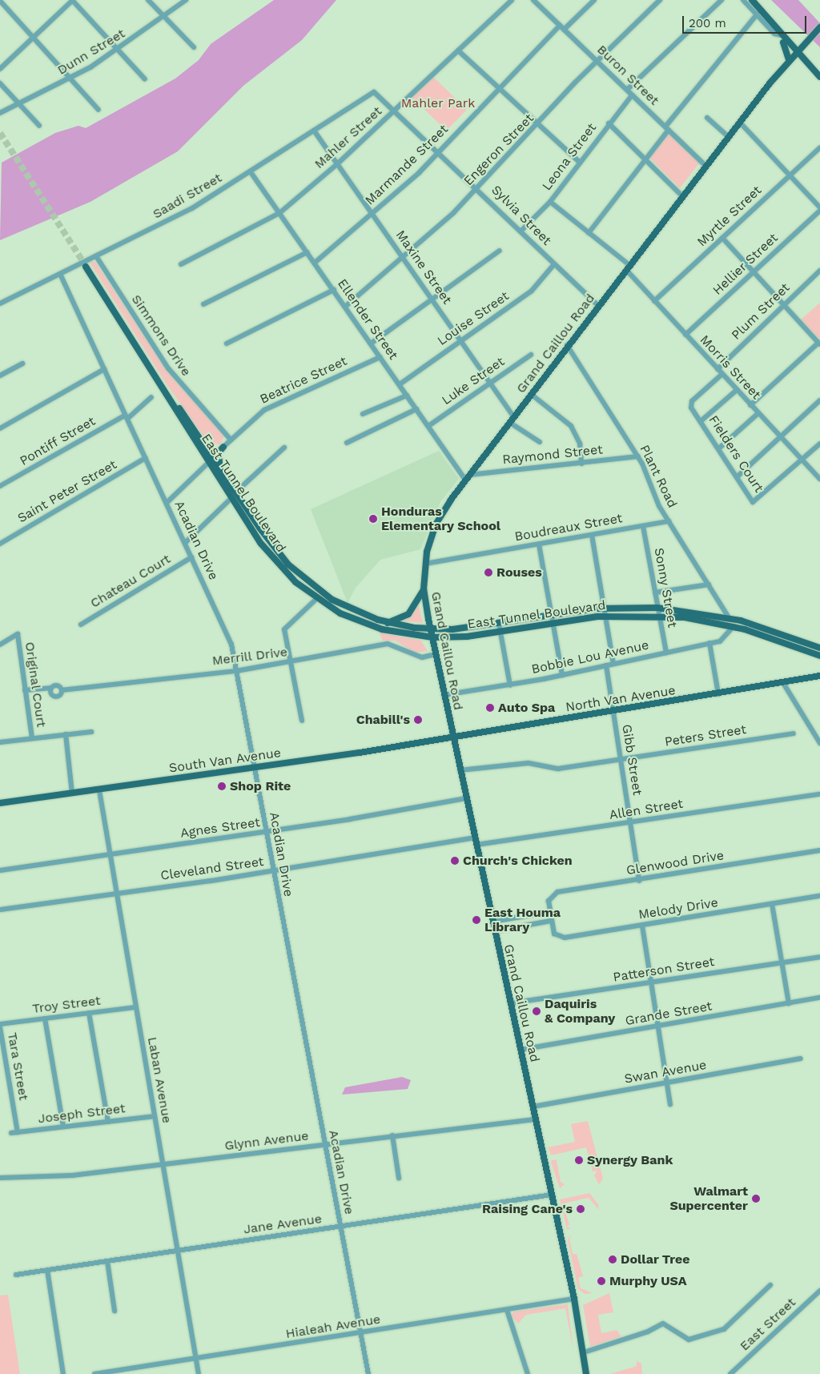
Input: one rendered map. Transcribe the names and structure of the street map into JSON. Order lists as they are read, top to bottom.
{
  "streets": {
    "main road": [
      "Grand Caillou Road",
      "East Tunnel Boulevard",
      "North Van Avenue",
      "South Van Avenue"
    ],
    "street": [
      "Dunn Street",
      "Buron Street",
      "Mahler Street",
      "Engeron Street",
      "Leona Street",
      "Marmande Street",
      "Saadi Street",
      "Sylvia Street",
      "Myrtle Street",
      "Hellier Street",
      "Maxine Street",
      "Plum Street",
      "Louise Street",
      "Ellender Street",
      "Simmons Drive",
      "Morris Street",
      "Beatrice Street",
      "Luke Street",
      "Pontiff Street",
      "Fielders Court",
      "Raymond Street",
      "Plant Road",
      "Saint Peter Street",
      "Boudreaux Street",
      "Acadian Drive",
      "Chateau Court",
      "Sonny Street",
      "Merrill Drive",
      "Bobbie Lou Avenue",
      "Original Court",
      "Peters Street",
      "Gibb Street",
      "Allen Street",
      "Agnes Street",
      "Glenwood Drive",
      "Cleveland Street",
      "Melody Drive",
      "Patterson Street",
      "Troy Street",
      "Grande Street",
      "Tara Street",
      "Swan Avenue",
      "Laban Avenue",
      "Joseph Street",
      "Glynn Avenue",
      "Jane Avenue",
      "East Street",
      "Hialeah Avenue"
    ]
  },
  "crossings": [
    ["Buron Street", "Engeron Street"],
    ["Buron Street", "Leona Street"],
    ["Buron Street", "Marmande Street"],
    ["Buron Street", "Grand Caillou Road"],
    ["Mahler Street", "Sylvia Street"],
    ["Mahler Street", "Maxine Street"],
    ["Mahler Street", "Ellender Street"],
    ["Engeron Street", "Sylvia Street"],
    ["Engeron Street", "Maxine Street"],
    ["Engeron Street", "Ellender Street"],
    ["Leona Street", "Sylvia Street"],
    ["Leona Street", "Morris Street"],
    ["Marmande Street", "Sylvia Street"],
    ["Marmande Street", "Maxine Street"],
    ["Marmande Street", "Ellender Street"],
    ["Saadi Street", "Sylvia Street"],
    ["Saadi Street", "Maxine Street"],
    ["Saadi Street", "Ellender Street"],
    ["Saadi Street", "Simmons Drive"],
    ["Saadi Street", "Acadian Drive"],
    ["Sylvia Street", "Louise Street"],
    ["Sylvia Street", "Grand Caillou Road"],
    ["Myrtle Street", "Morris Street"],
    ["Hellier Street", "Morris Street"],
    ["Maxine Street", "Louise Street"],
    ["Maxine Street", "Grand Caillou Road"],
    ["Maxine Street", "Luke Street"],
    ["Plum Street", "Morris Street"],
    ["Louise Street", "Ellender Street"],
    ["Ellender Street", "Grand Caillou Road"],
    ["Ellender Street", "Beatrice Street"],
    ["Ellender Street", "Luke Street"],
    ["Ellender Street", "Raymond Street"],
    ["Simmons Drive", "Beatrice Street"],
    ["Grand Caillou Road", "Morris Street"],
    ["Grand Caillou Road", "Raymond Street"],
    ["Grand Caillou Road", "Plant Road"],
    ["Grand Caillou Road", "East Tunnel Boulevard"],
    ["Grand Caillou Road", "Boudreaux Street"],
    ["Grand Caillou Road", "Merrill Drive"],
    ["Grand Caillou Road", "Bobbie Lou Avenue"],
    ["Grand Caillou Road", "North Van Avenue"],
    ["Grand Caillou Road", "Peters Street"],
    ["Grand Caillou Road", "South Van Avenue"],
    ["Grand Caillou Road", "Allen Street"],
    ["Grand Caillou Road", "Agnes Street"],
    ["Grand Caillou Road", "Cleveland Street"],
    ["Grand Caillou Road", "Patterson Street"],
    ["Grand Caillou Road", "Grande Street"],
    ["Grand Caillou Road", "Swan Avenue"],
    ["Grand Caillou Road", "Glynn Avenue"],
    ["Grand Caillou Road", "Jane Avenue"],
    ["Grand Caillou Road", "Hialeah Avenue"],
    ["Morris Street", "Fielders Court"],
    ["Pontiff Street", "Acadian Drive"],
    ["Raymond Street", "Plant Road"],
    ["Plant Road", "East Tunnel Boulevard"],
    ["Plant Road", "Boudreaux Street"],
    ["Saint Peter Street", "Acadian Drive"],
    ["East Tunnel Boulevard", "Sonny Street"],
    ["East Tunnel Boulevard", "Bobbie Lou Avenue"],
    ["Boudreaux Street", "Sonny Street"],
    ["Acadian Drive", "Chateau Court"],
    ["Acadian Drive", "Merrill Drive"],
    ["Acadian Drive", "South Van Avenue"],
    ["Acadian Drive", "Agnes Street"],
    ["Acadian Drive", "Cleveland Street"],
    ["Acadian Drive", "Glynn Avenue"],
    ["Acadian Drive", "Jane Avenue"],
    ["Acadian Drive", "Hialeah Avenue"],
    ["Sonny Street", "Bobbie Lou Avenue"],
    ["Bobbie Lou Avenue", "Gibb Street"],
    ["North Van Avenue", "Gibb Street"],
    ["North Van Avenue", "South Van Avenue"],
    ["Peters Street", "Gibb Street"],
    ["Gibb Street", "Allen Street"],
    ["Gibb Street", "Glenwood Drive"],
    ["South Van Avenue", "Laban Avenue"],
    ["Agnes Street", "Laban Avenue"],
    ["Glenwood Drive", "Melody Drive"],
    ["Cleveland Street", "Laban Avenue"],
    ["Troy Street", "Laban Avenue"],
    ["Tara Street", "Joseph Street"],
    ["Laban Avenue", "Joseph Street"],
    ["Laban Avenue", "Glynn Avenue"],
    ["Laban Avenue", "Jane Avenue"],
    ["Laban Avenue", "Hialeah Avenue"]
  ],
  "parks": ["Mahler Park"],
  "places": [
    "Honduras Elementary School",
    "Rouses",
    "Auto Spa",
    "Chabill's",
    "Shop Rite",
    "Church's Chicken",
    "East Houma Library",
    "Daquiris & Company",
    "Synergy Bank",
    "Walmart Supercenter",
    "Raising Cane's",
    "Dollar Tree",
    "Murphy USA"
  ],
  "scale_bar": "200 m"
}
